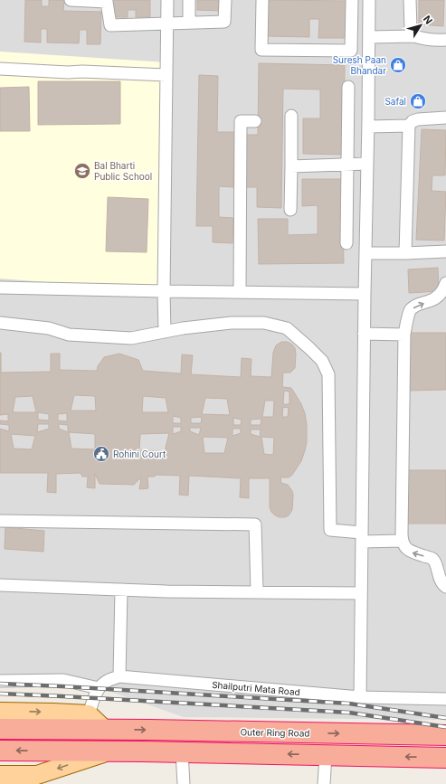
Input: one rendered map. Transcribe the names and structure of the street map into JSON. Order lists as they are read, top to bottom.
{
  "streets": {
    "highway": ["Outer Ring Road"],
    "street": ["Shailputri Mata Road"]
  },
  "places": {
    "shop": ["Suresh Paan Bhandar", "Safal"],
    "school or university": ["Bal Bharti Public School"],
    "public building": ["Rohini Court"]
  },
  "north": "top right"
}
